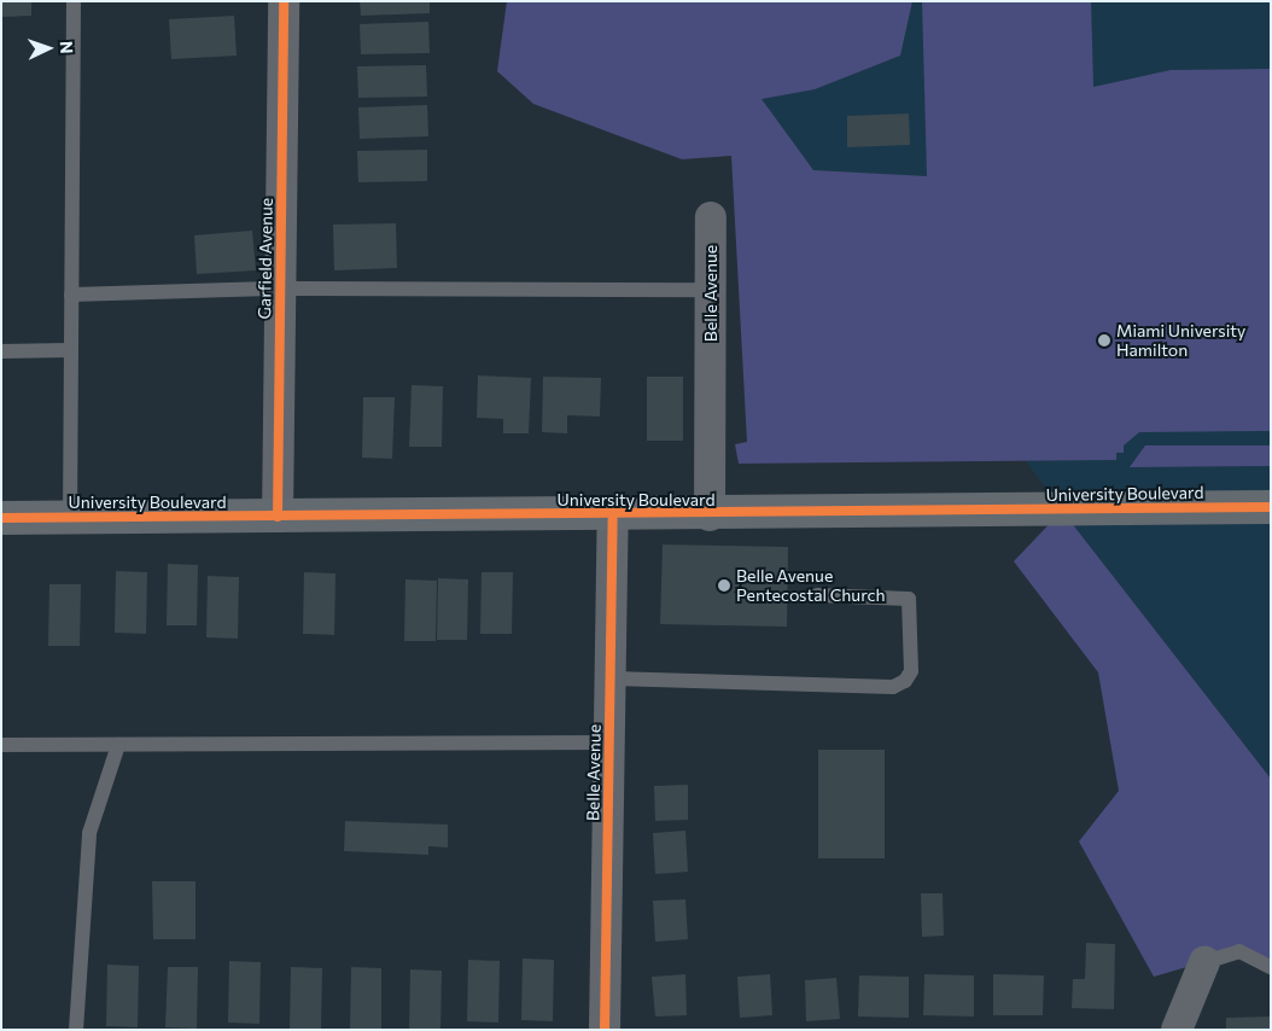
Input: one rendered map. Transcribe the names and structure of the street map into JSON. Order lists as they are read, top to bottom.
{
  "streets": {
    "street": ["Garfield Avenue", "Belle Avenue", "University Boulevard"]
  },
  "crossings": [
    ["Garfield Avenue", "University Boulevard"],
    ["Belle Avenue", "University Boulevard"]
  ],
  "places": ["Miami University Hamilton", "Belle Avenue Pentecostal Church"],
  "north": "right"
}
